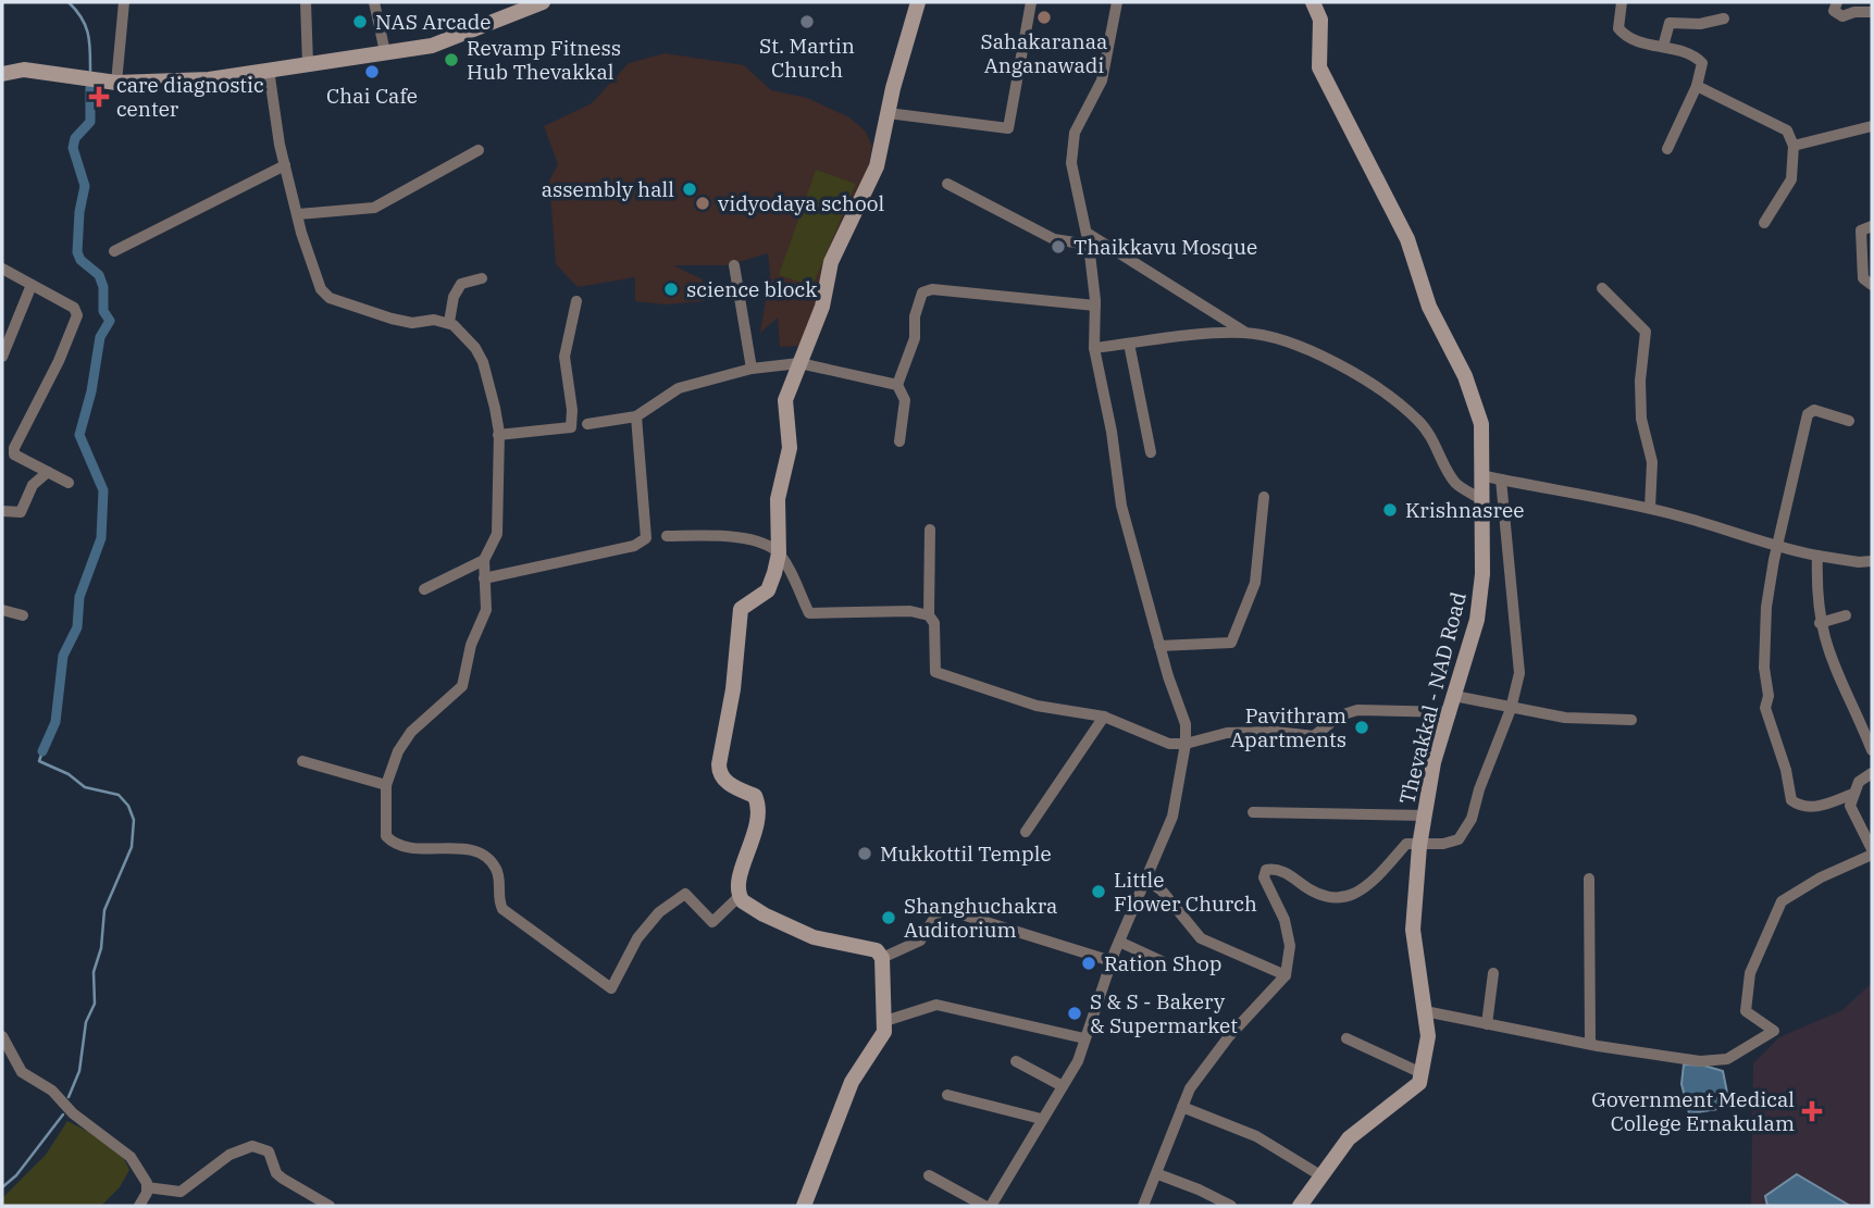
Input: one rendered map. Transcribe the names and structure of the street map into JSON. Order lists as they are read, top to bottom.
{
  "streets": {
    "main road": ["Thevakkal - NAD Road"]
  },
  "places": {
    "other": [
      "Sahakaranaa Anganawadi",
      "NAS Arcade",
      "St. Martin Church",
      "Revamp Fitness Hub Thevakkal",
      "Chai Cafe",
      "assembly hall",
      "vidyodaya school",
      "Thaikkavu Mosque",
      "science block",
      "Krishnasree",
      "Pavithram Apartments",
      "Mukkottil Temple",
      "Little Flower Church",
      "Shanghuchakra Auditorium",
      "Ration Shop",
      "S & S - Bakery & Supermarket"
    ],
    "health": ["care diagnostic center", "Government Medical College Ernakulam"]
  }
}
